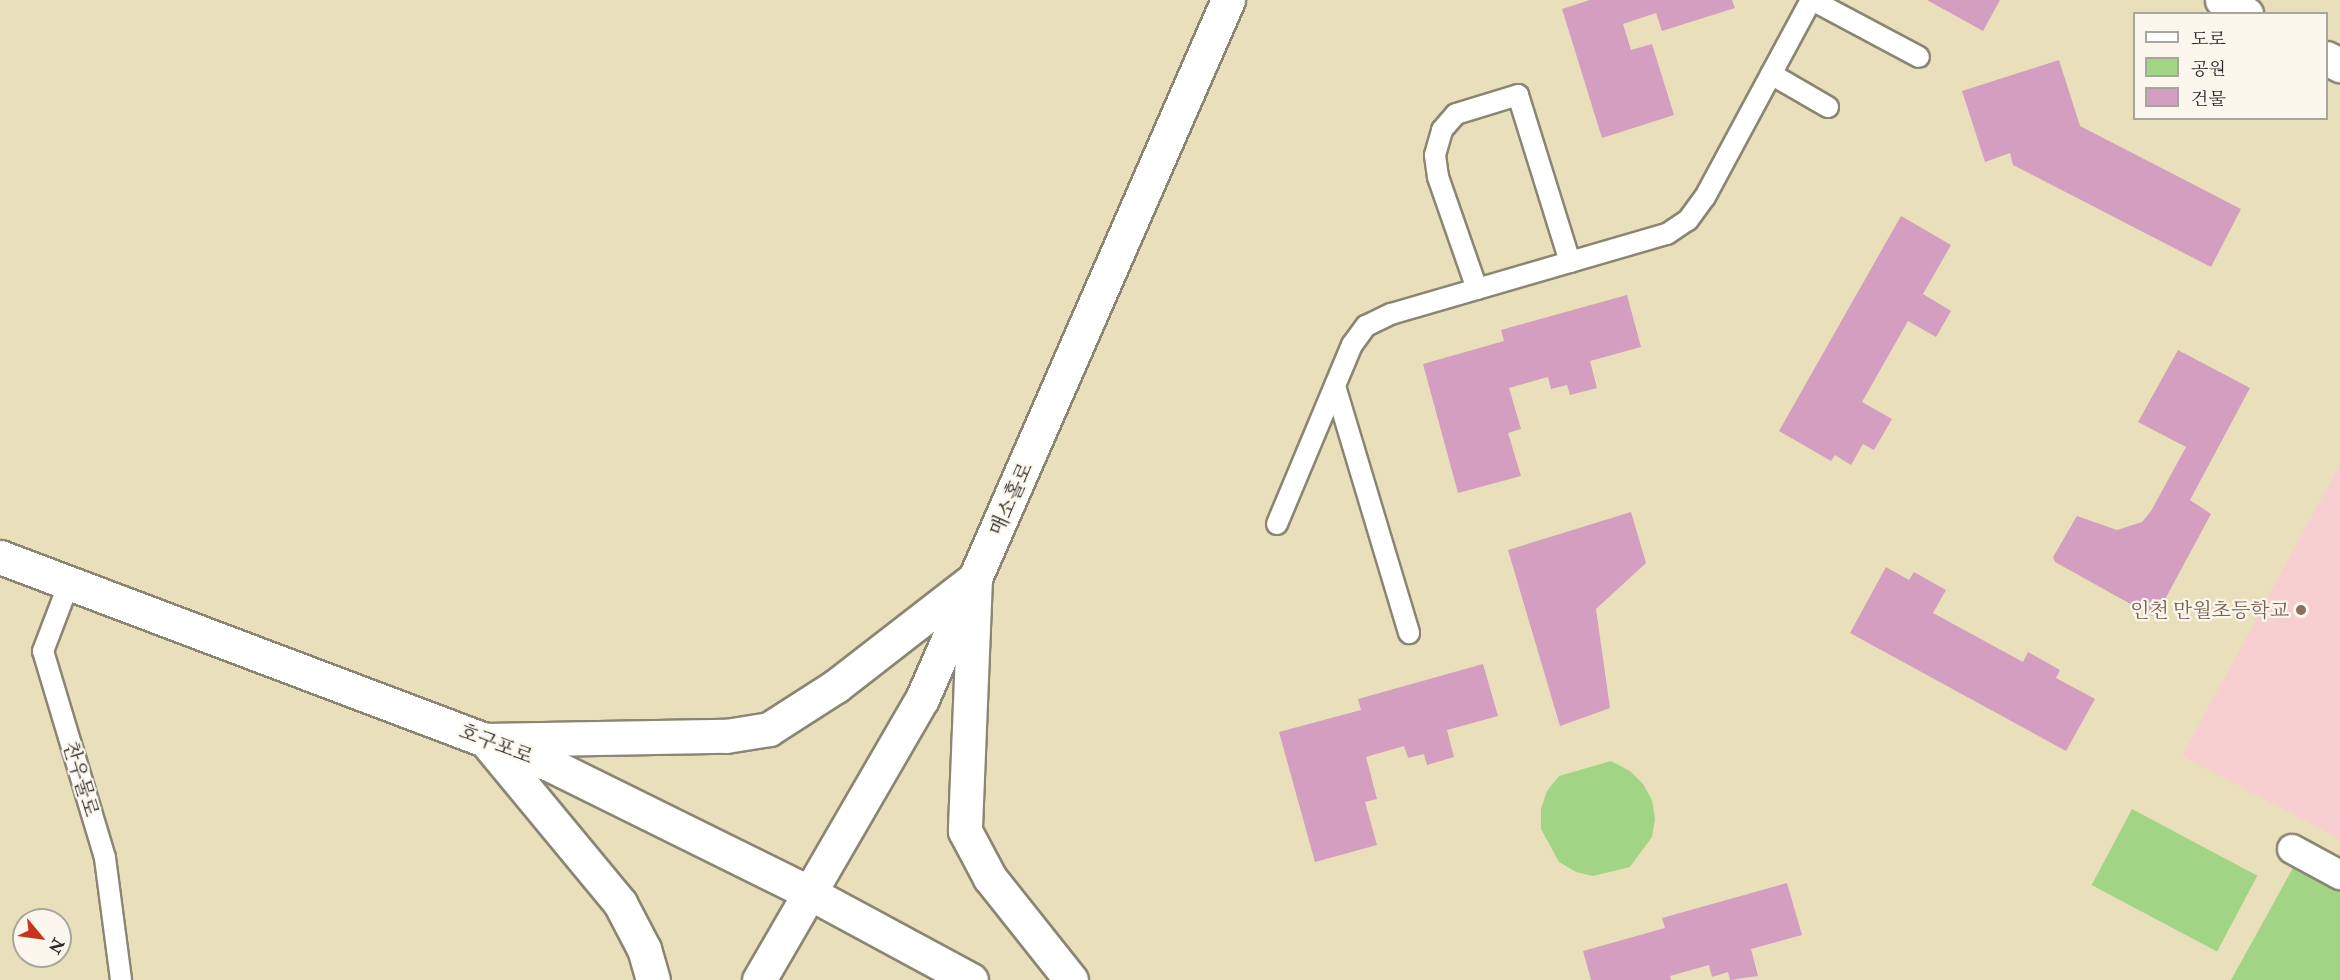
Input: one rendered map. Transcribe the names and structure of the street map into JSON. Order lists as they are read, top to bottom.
{
  "streets": {
    "main road": ["매소홀로", "호구포로"],
    "lane": ["찬우물로"]
  },
  "crossings": [
    ["매소홀로", "호구포로"],
    ["호구포로", "찬우물로"]
  ],
  "places": ["인천 만월초등학교"],
  "legend": ["도로", "공원", "건물"],
  "north": "bottom right"
}
